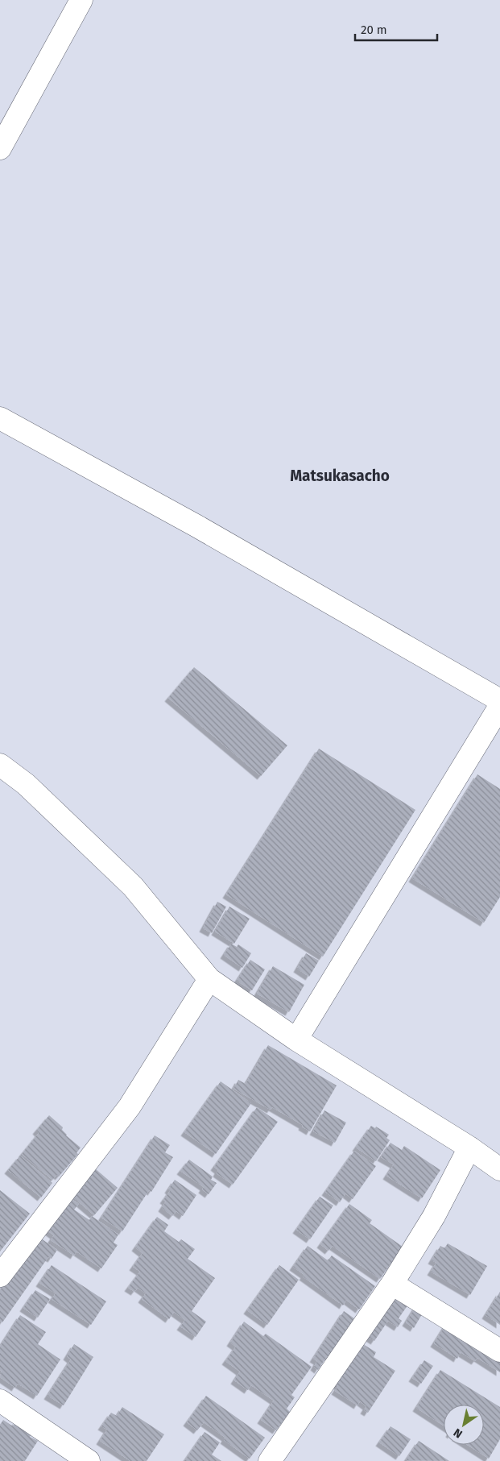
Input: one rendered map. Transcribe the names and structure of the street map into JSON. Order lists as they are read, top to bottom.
{
  "districts": ["Matsukasacho"],
  "scale_bar": "20 m",
  "north": "bottom left"
}
